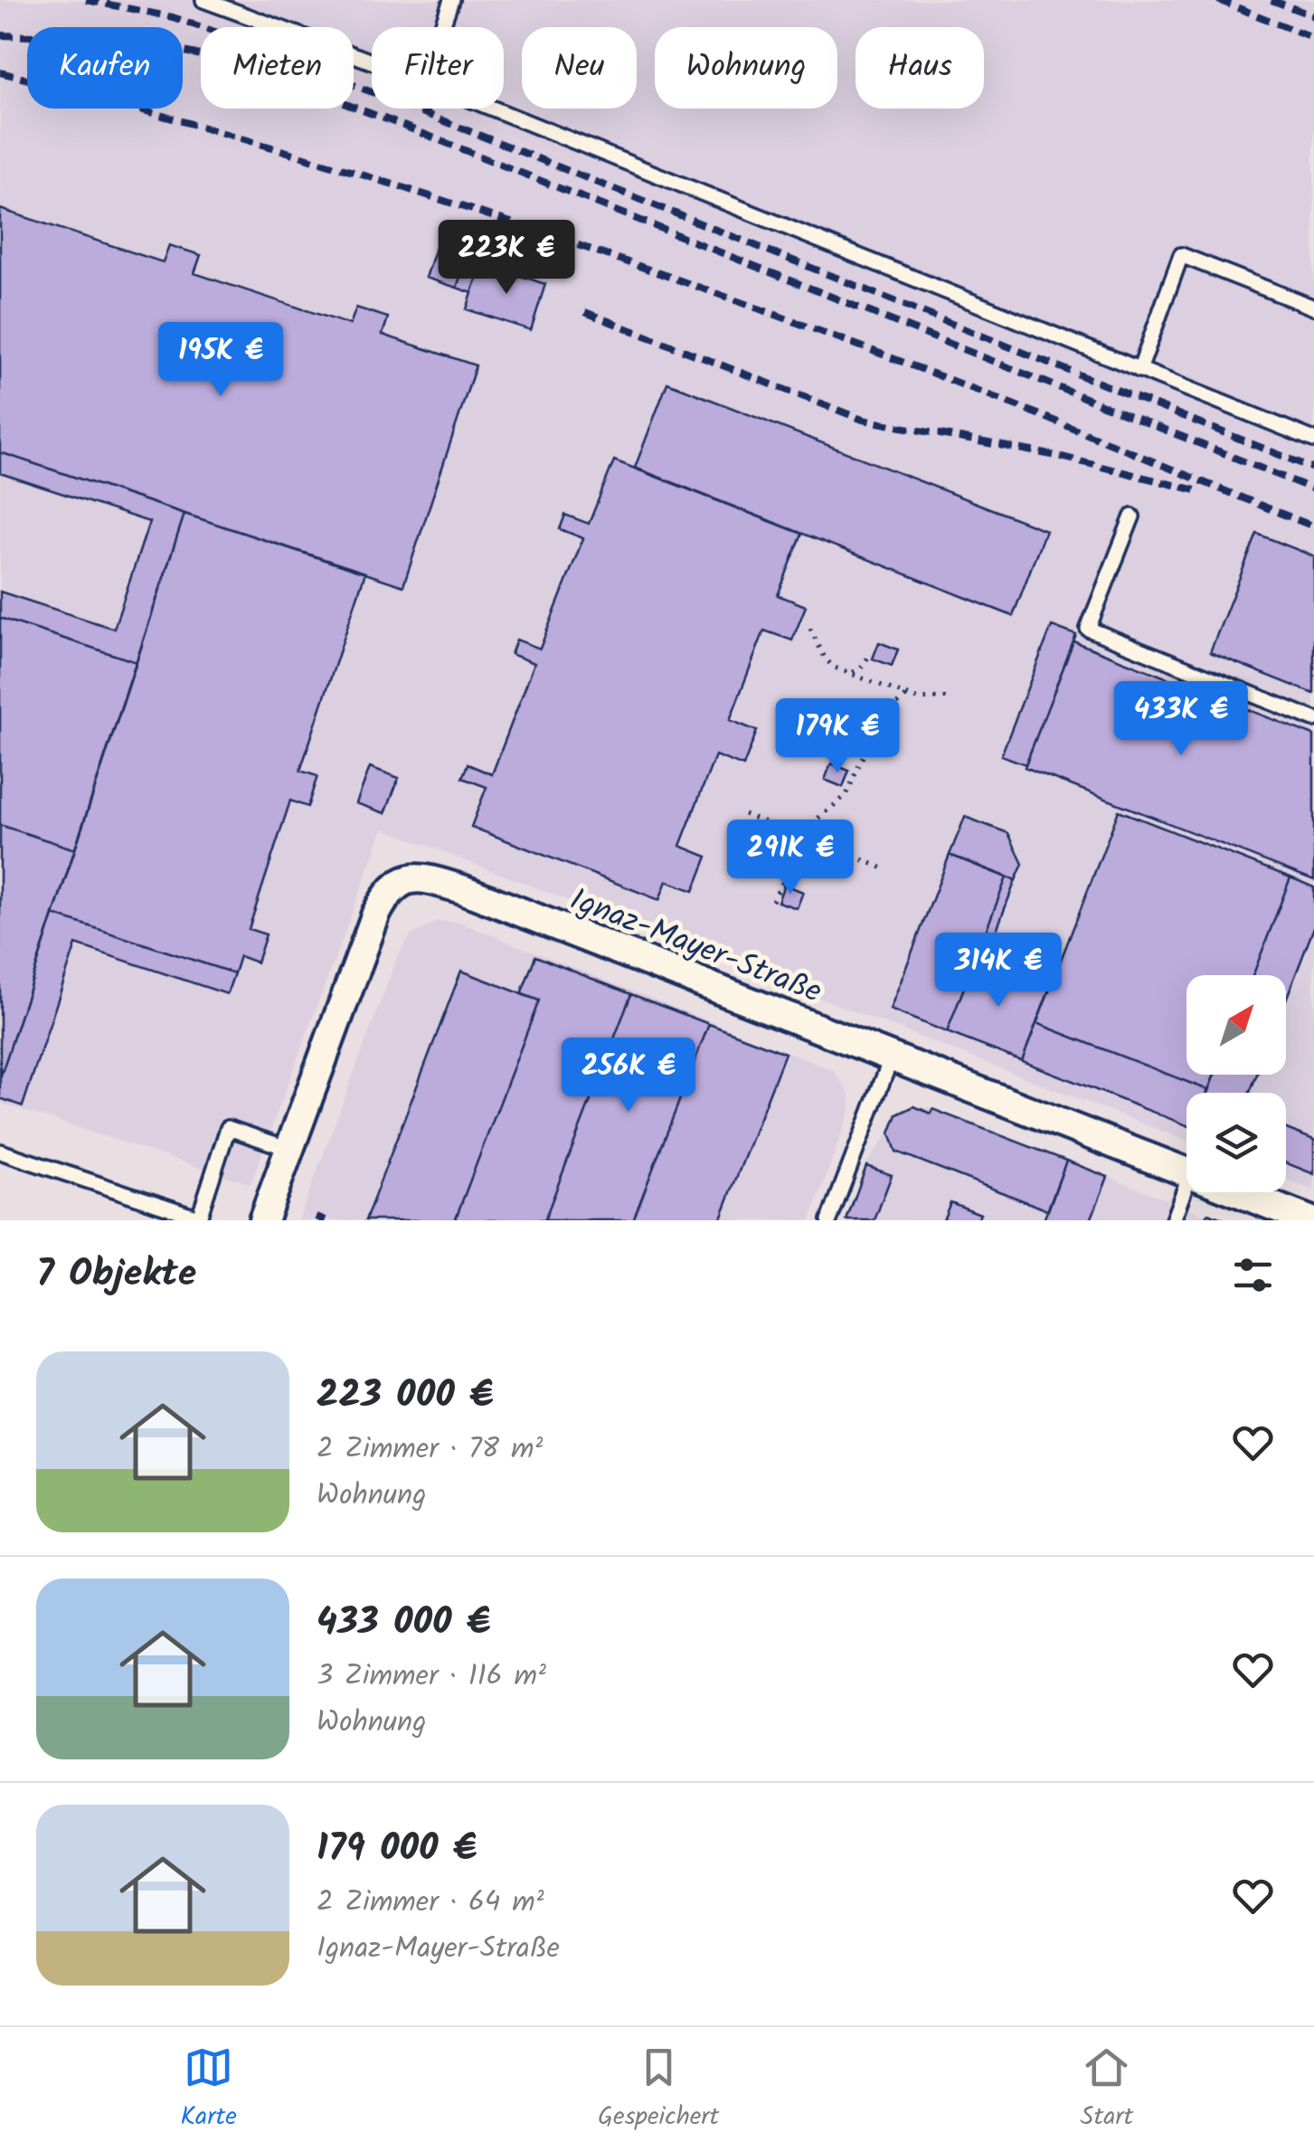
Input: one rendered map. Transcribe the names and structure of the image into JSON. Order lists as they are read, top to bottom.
{
  "streets": {
    "street": ["Ignaz-Mayer-Straße"]
  },
  "north": "top right",
  "page": {
    "chip": [
      "Kaufen",
      "Mieten",
      "Filter",
      "Neu",
      "Wohnung",
      "Haus"
    ],
    "price": [
      "223K €",
      "195K €",
      "433K €",
      "179K €",
      "291K €",
      "314K €",
      "256K €"
    ],
    "heading": "7 Objekte",
    "list": [
      {
        "name": "223 000 €",
        "note": "2 Zimmer · 78 m² · Wohnung"
      },
      {
        "name": "433 000 €",
        "note": "3 Zimmer · 116 m² · Wohnung"
      },
      {
        "name": "179 000 €",
        "note": "2 Zimmer · 64 m² · Ignaz-Mayer-Straße"
      }
    ],
    "tabs": ["Karte", "Gespeichert", "Start"]
  }
}
